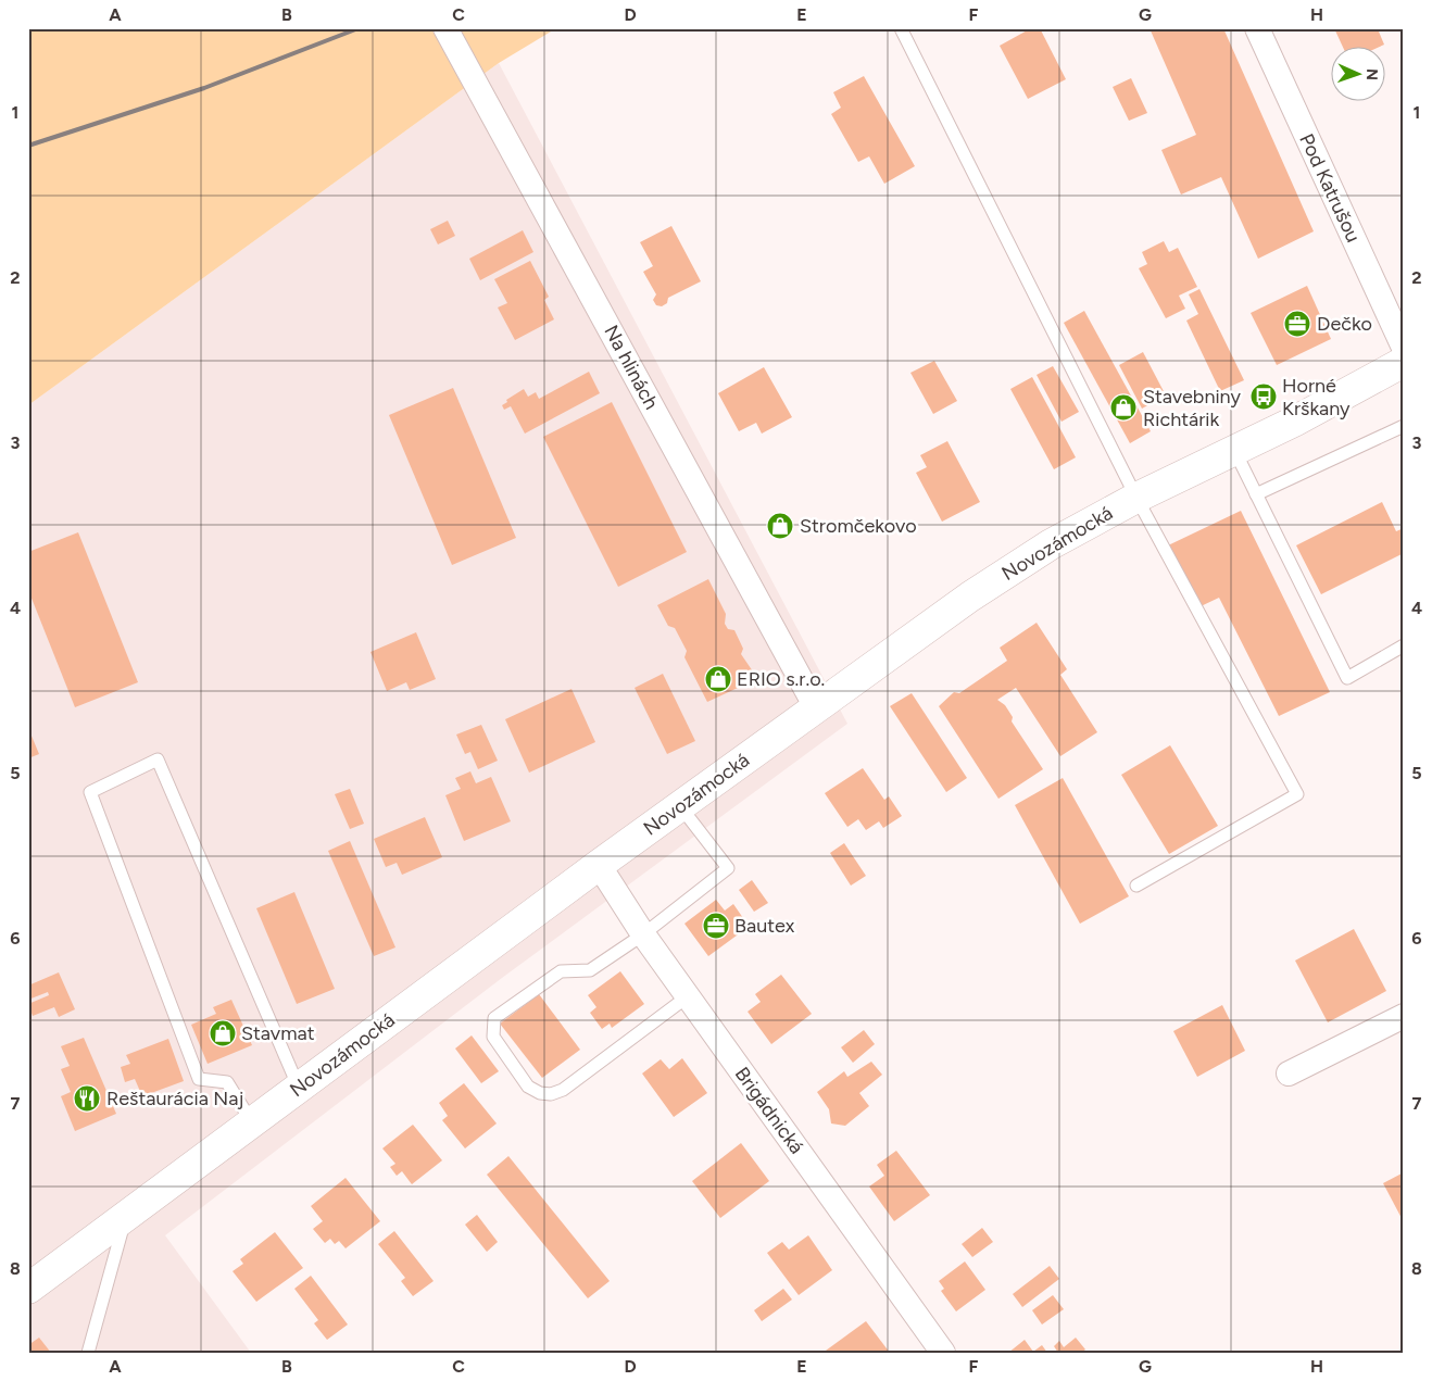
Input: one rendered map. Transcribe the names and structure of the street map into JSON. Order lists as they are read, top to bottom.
{
  "streets": {
    "main road": ["Novozámocká"],
    "street": ["Pod Katrušou", "Na hlinách", "Brigádnická"]
  },
  "crossings": [
    ["Na hlinách", "Novozámocká"],
    ["Novozámocká", "Brigádnická"]
  ],
  "places": {
    "office": ["Dečko", "Bautex"],
    "bus stop": ["Horné Krškany"],
    "shop": [
      "Stavebniny Richtárik",
      "Stromčekovo",
      "ERIO s.r.o.",
      "Stavmat"
    ],
    "restaurant": ["Reštaurácia Naj"]
  },
  "north": "right",
  "grid": {
    "columns": [
      "A",
      "B",
      "C",
      "D",
      "E",
      "F",
      "G",
      "H"
    ],
    "rows": [
      "1",
      "2",
      "3",
      "4",
      "5",
      "6",
      "7",
      "8"
    ]
  }
}
